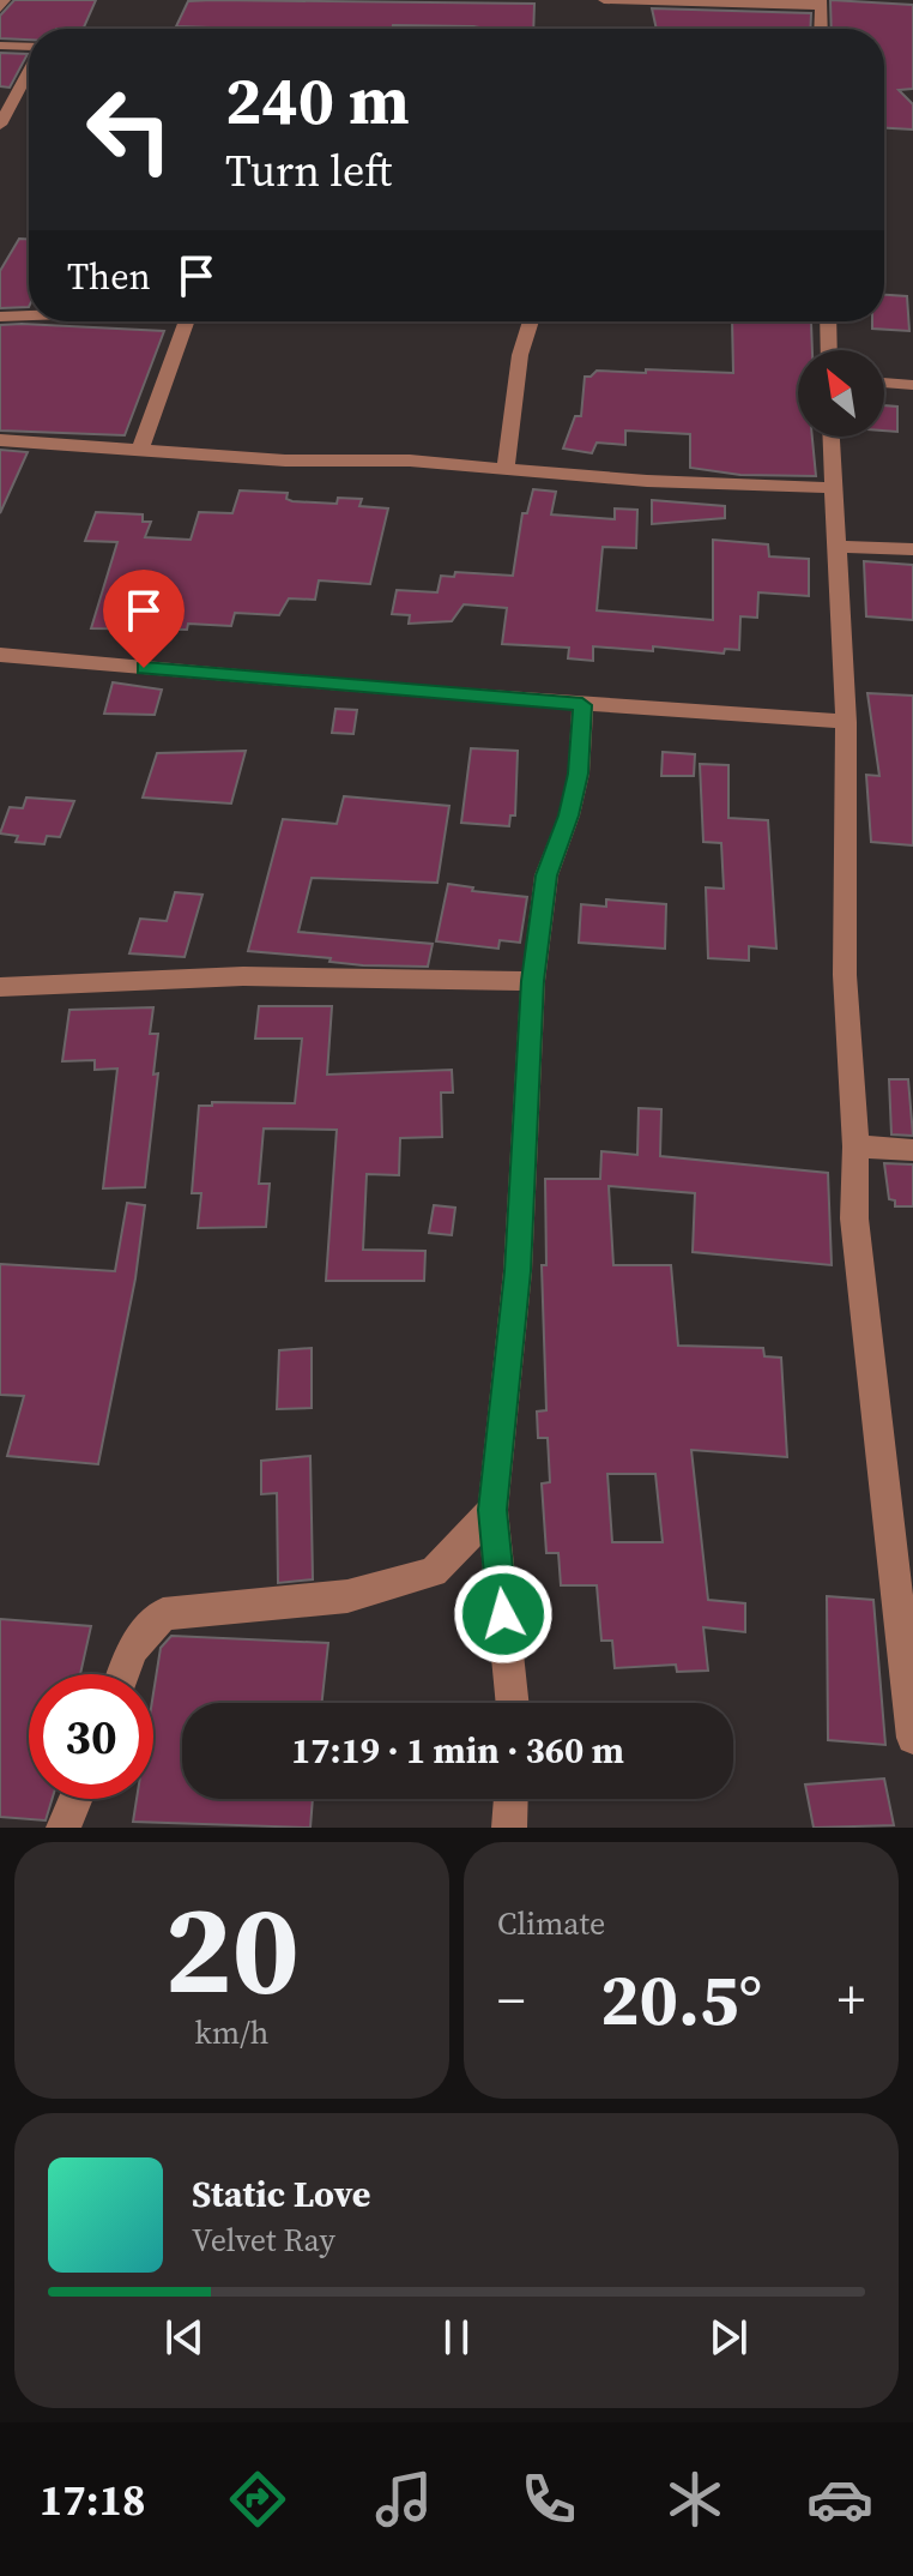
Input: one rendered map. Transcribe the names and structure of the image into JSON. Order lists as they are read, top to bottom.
{
  "north": "top left",
  "page": {
    "turn": ["240 m", "Turn left"],
    "then": "Then",
    "limit": "30",
    "trip": "17:19 · 1 min · 360 m",
    "tile": [
      ["20", "km/h"],
      "Climate"
    ],
    "heat": ["−", "20.5°", "+"],
    "song": ["Static Love", "Velvet Ray"],
    "tabs": "17:18"
  }
}
